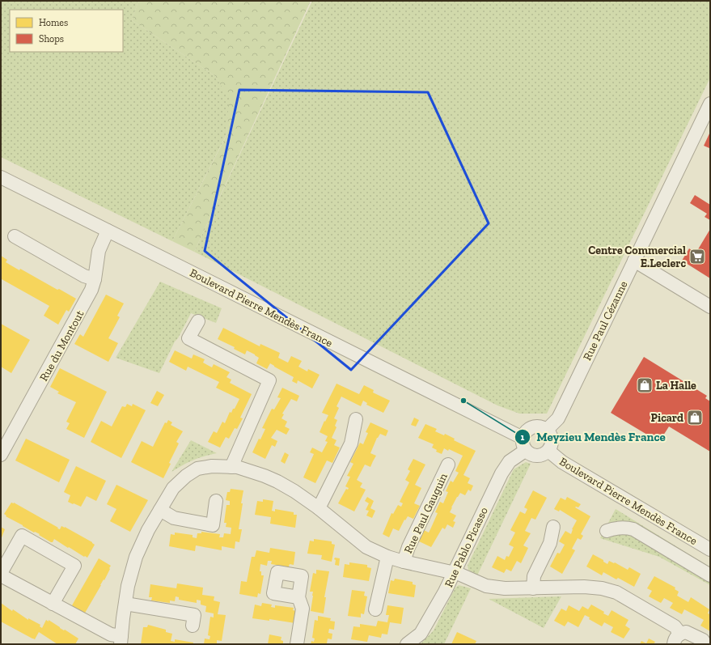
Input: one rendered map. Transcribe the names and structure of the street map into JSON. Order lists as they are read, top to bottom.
{
  "streets": {
    "street": [
      "Boulevard Pierre Mendès France",
      "Rue Paul Cézanne",
      "Rue du Montout",
      "Rue Paul Gauguin",
      "Rue Pablo Picasso"
    ]
  },
  "crossings": [
    ["Boulevard Pierre Mendès France", "Rue Paul Cézanne"],
    ["Boulevard Pierre Mendès France", "Rue du Montout"],
    ["Boulevard Pierre Mendès France", "Rue Pablo Picasso"],
    ["Rue Paul Cézanne", "Rue Pablo Picasso"],
    ["Rue Paul Gauguin", "Rue Pablo Picasso"]
  ],
  "places": {
    "supermarket": ["Centre Commercial E.Leclerc"],
    "shop": ["La Halle", "Picard"],
    "other": ["Meyzieu Mendès France"]
  },
  "legend": ["Homes", "Shops"]
}
